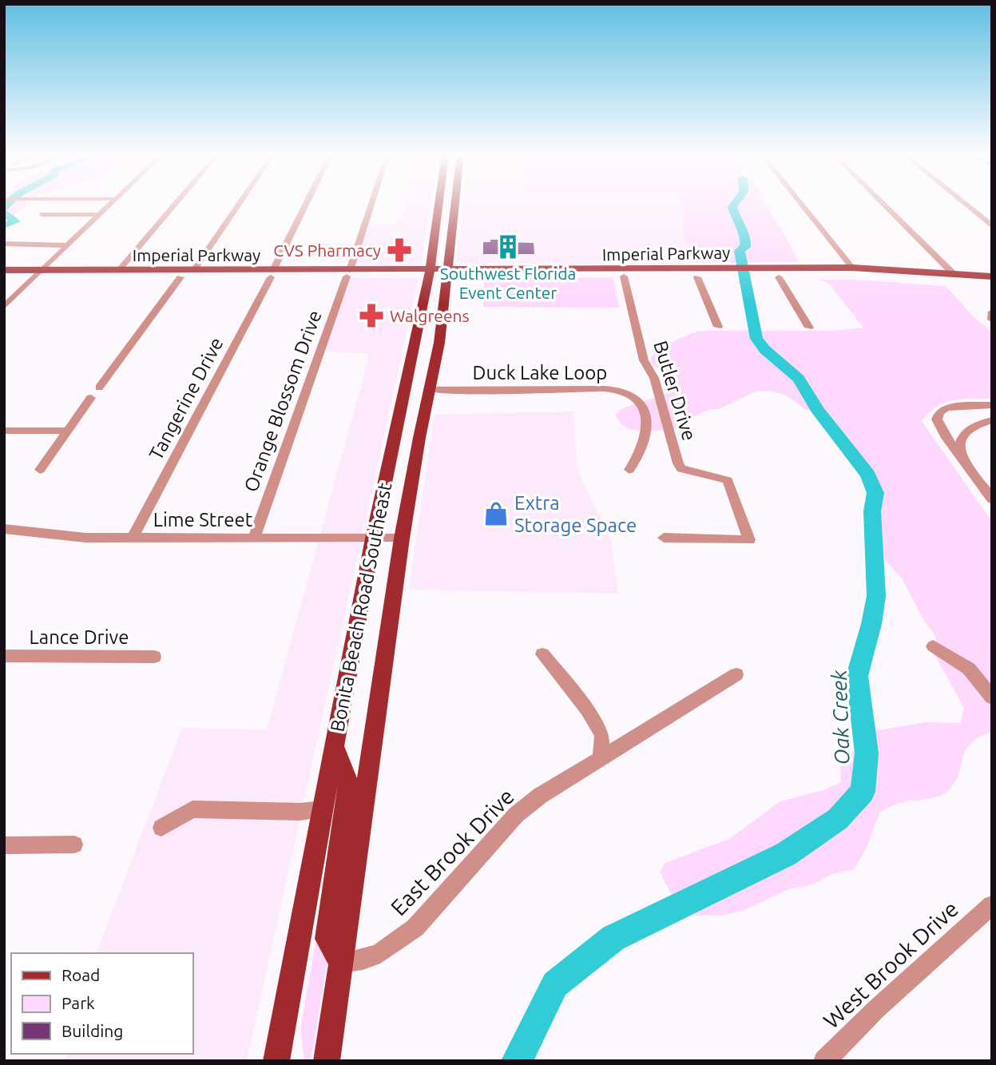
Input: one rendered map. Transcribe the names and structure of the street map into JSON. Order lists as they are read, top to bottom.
{
  "streets": {
    "main road": ["Imperial Parkway", "Bonita Beach Road Southeast"],
    "street": [
      "Duck Lake Loop",
      "Butler Drive",
      "Tangerine Drive",
      "Orange Blossom Drive",
      "Lime Street",
      "Lance Drive",
      "East Brook Drive",
      "West Brook Drive"
    ]
  },
  "crossings": [
    ["Imperial Parkway", "Butler Drive"],
    ["Imperial Parkway", "Tangerine Drive"],
    ["Imperial Parkway", "Orange Blossom Drive"],
    ["Imperial Parkway", "Bonita Beach Road Southeast"],
    ["Duck Lake Loop", "Bonita Beach Road Southeast"],
    ["Tangerine Drive", "Lime Street"],
    ["Orange Blossom Drive", "Lime Street"],
    ["Lime Street", "Bonita Beach Road Southeast"],
    ["Bonita Beach Road Southeast", "East Brook Drive"]
  ],
  "water": ["Oak Creek"],
  "places": {
    "building": ["Southwest Florida Event Center"],
    "pharmacy": ["CVS Pharmacy", "Walgreens"],
    "shop": ["Extra Storage Space"]
  },
  "legend": ["Road", "Park", "Building"]
}
